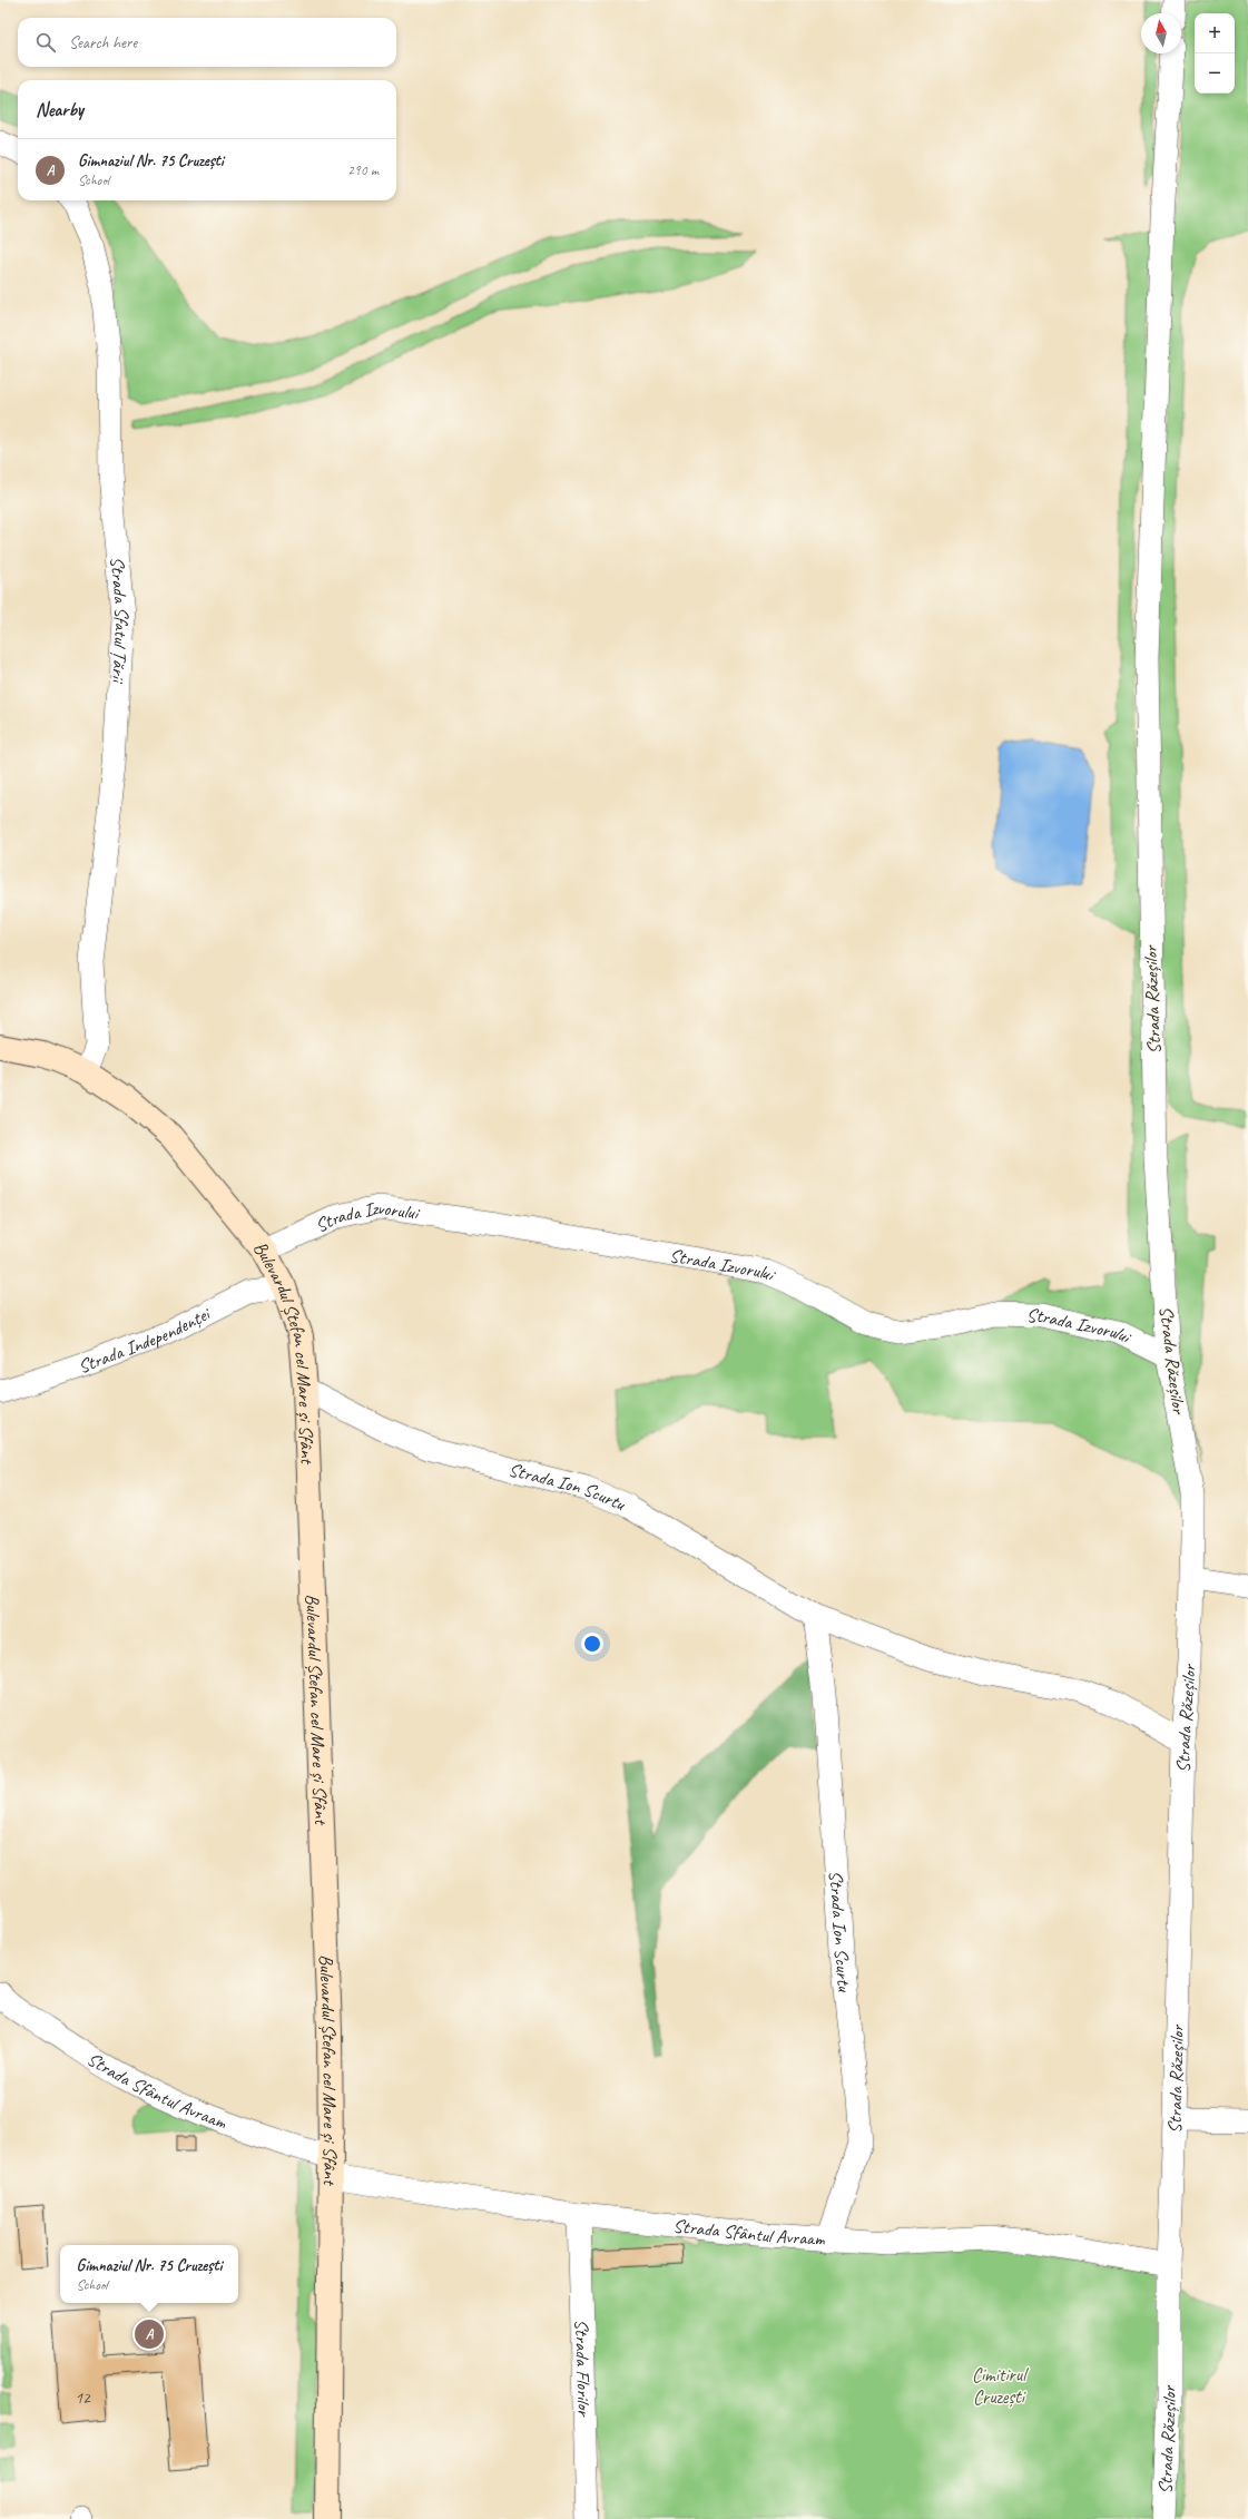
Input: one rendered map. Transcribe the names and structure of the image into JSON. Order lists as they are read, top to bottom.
{
  "streets": {
    "street": [
      "Strada Sfatul Țării",
      "Strada Răzeșilor",
      "Strada Izvorului",
      "Strada Independenței",
      "Bulevardul Ștefan cel Mare și Sfânt",
      "Strada Ion Scurtu",
      "Strada Sfântul Avraam",
      "Strada Florilor"
    ]
  },
  "crossings": [
    ["Strada Sfatul Țării", "Bulevardul Ștefan cel Mare și Sfânt"],
    ["Strada Răzeșilor", "Strada Izvorului"],
    ["Strada Răzeșilor", "Strada Ion Scurtu"],
    ["Strada Răzeșilor", "Strada Sfântul Avraam"],
    ["Strada Izvorului", "Bulevardul Ștefan cel Mare și Sfânt"],
    ["Strada Independenței", "Bulevardul Ștefan cel Mare și Sfânt"],
    ["Bulevardul Ștefan cel Mare și Sfânt", "Strada Ion Scurtu"],
    ["Bulevardul Ștefan cel Mare și Sfânt", "Strada Sfântul Avraam"],
    ["Strada Ion Scurtu", "Strada Sfântul Avraam"],
    ["Strada Sfântul Avraam", "Strada Florilor"]
  ],
  "parks": ["Cimitirul Cruzești"],
  "house_numbers": ["12"],
  "north": "top",
  "page": {
    "map_buttons": ["+", "−"],
    "search": "Search here",
    "heading": "Nearby",
    "list": [
      {
        "mark": "A",
        "name": "Gimnaziul Nr. 75 Cruzești",
        "note": "School",
        "value": "290 m"
      }
    ],
    "popup": ["Gimnaziul Nr. 75 Cruzești", "School"],
    "pins": "A"
  }
}
